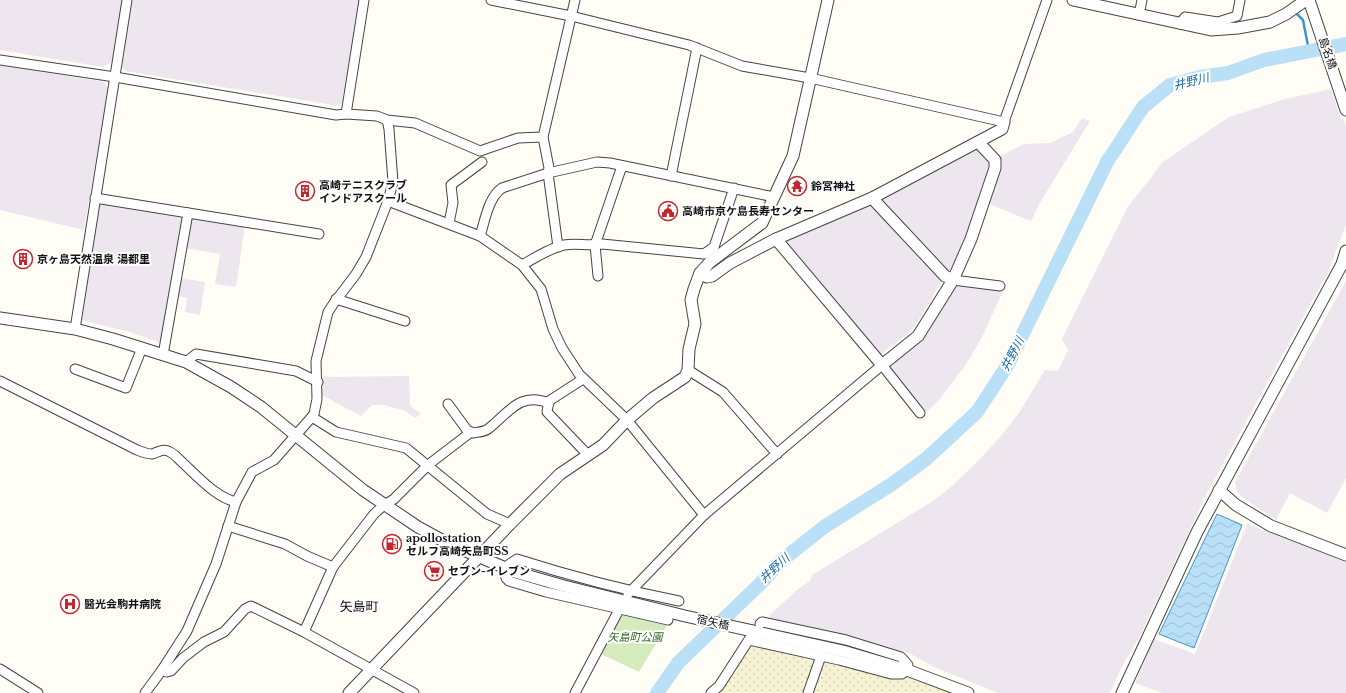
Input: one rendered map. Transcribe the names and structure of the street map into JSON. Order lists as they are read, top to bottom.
{
  "streets": {
    "street": ["島名橋", "宿矢橋"]
  },
  "districts": ["矢島町"],
  "water": ["井野川"],
  "parks": ["矢島町公園"],
  "places": {
    "temple": ["鈴宮神社"],
    "building": ["高崎テニスクラブ インドアスクール", "京ヶ島天然温泉 湯都里"],
    "public building": ["高崎市京ケ島長寿センター"],
    "fuel station": ["apollostation セルフ高崎矢島町SS"],
    "supermarket": ["セブン-イレブン"],
    "hospital": ["醫光会駒井病院"]
  }
}
